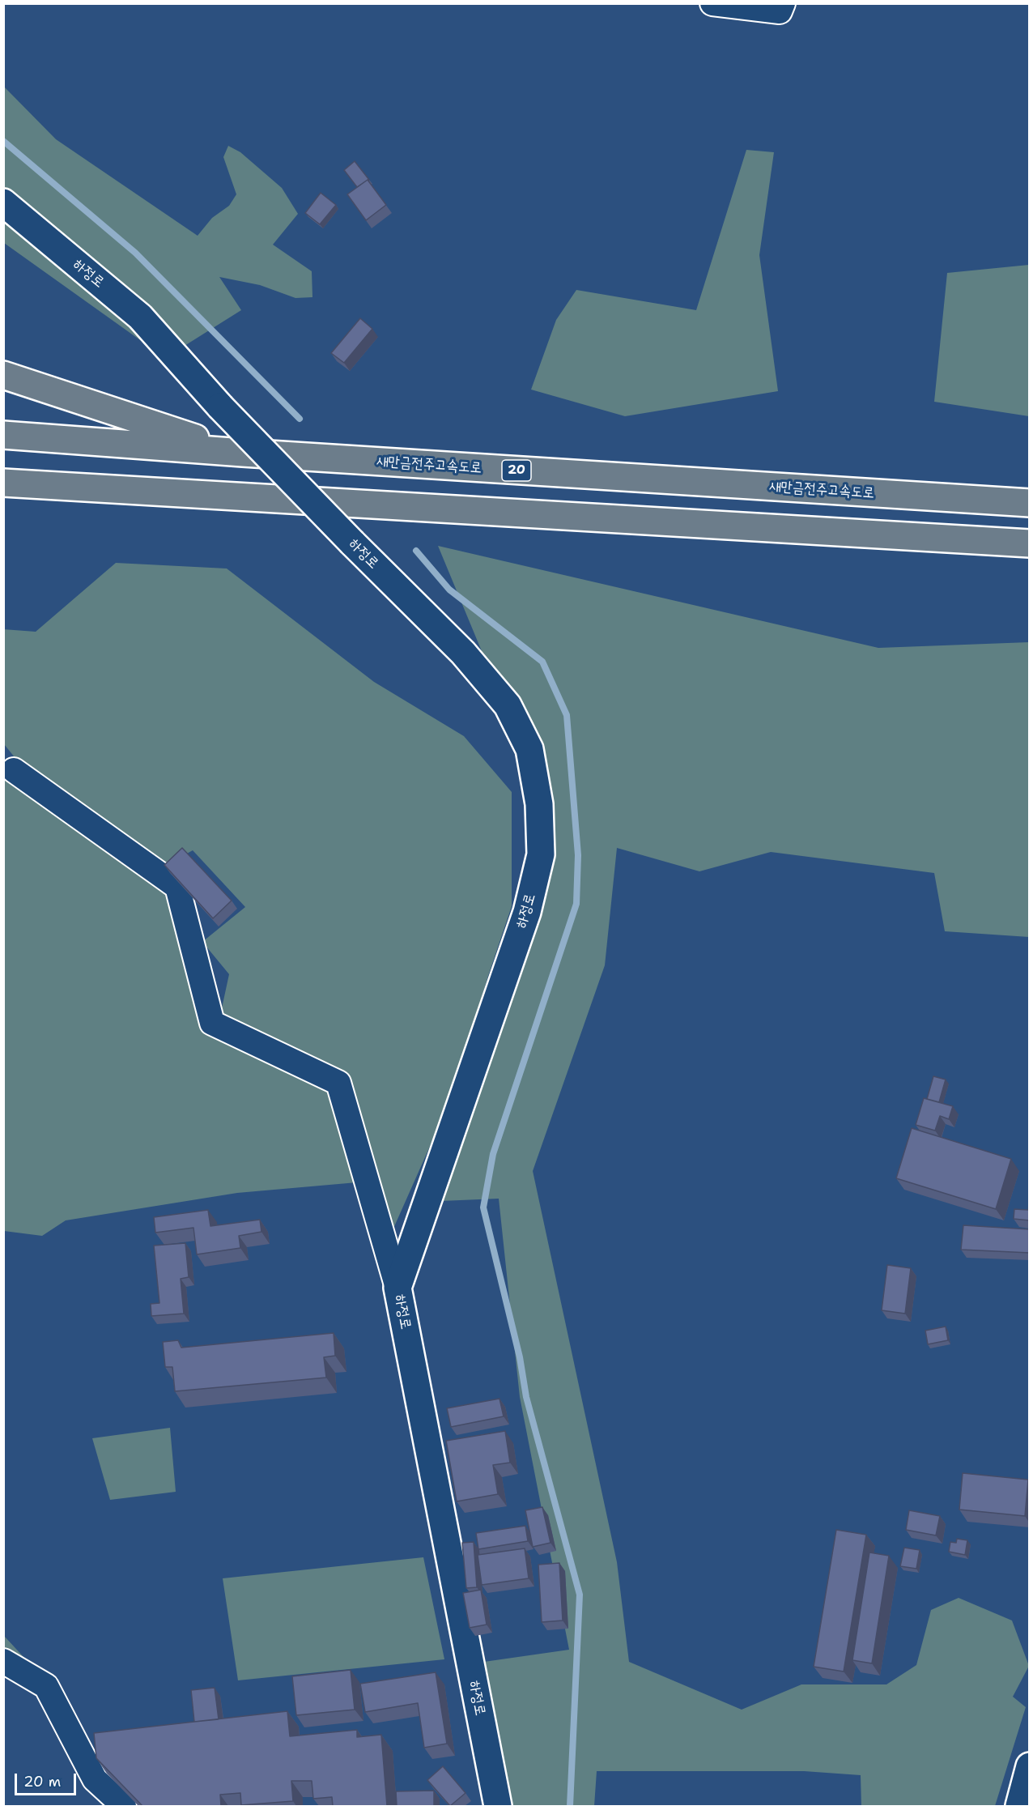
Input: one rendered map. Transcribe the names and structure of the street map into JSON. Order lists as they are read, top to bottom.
{
  "streets": {
    "highway": ["새만금전주고속도로", "20"],
    "street": ["하정로"]
  },
  "scale_bar": "20 m"
}
